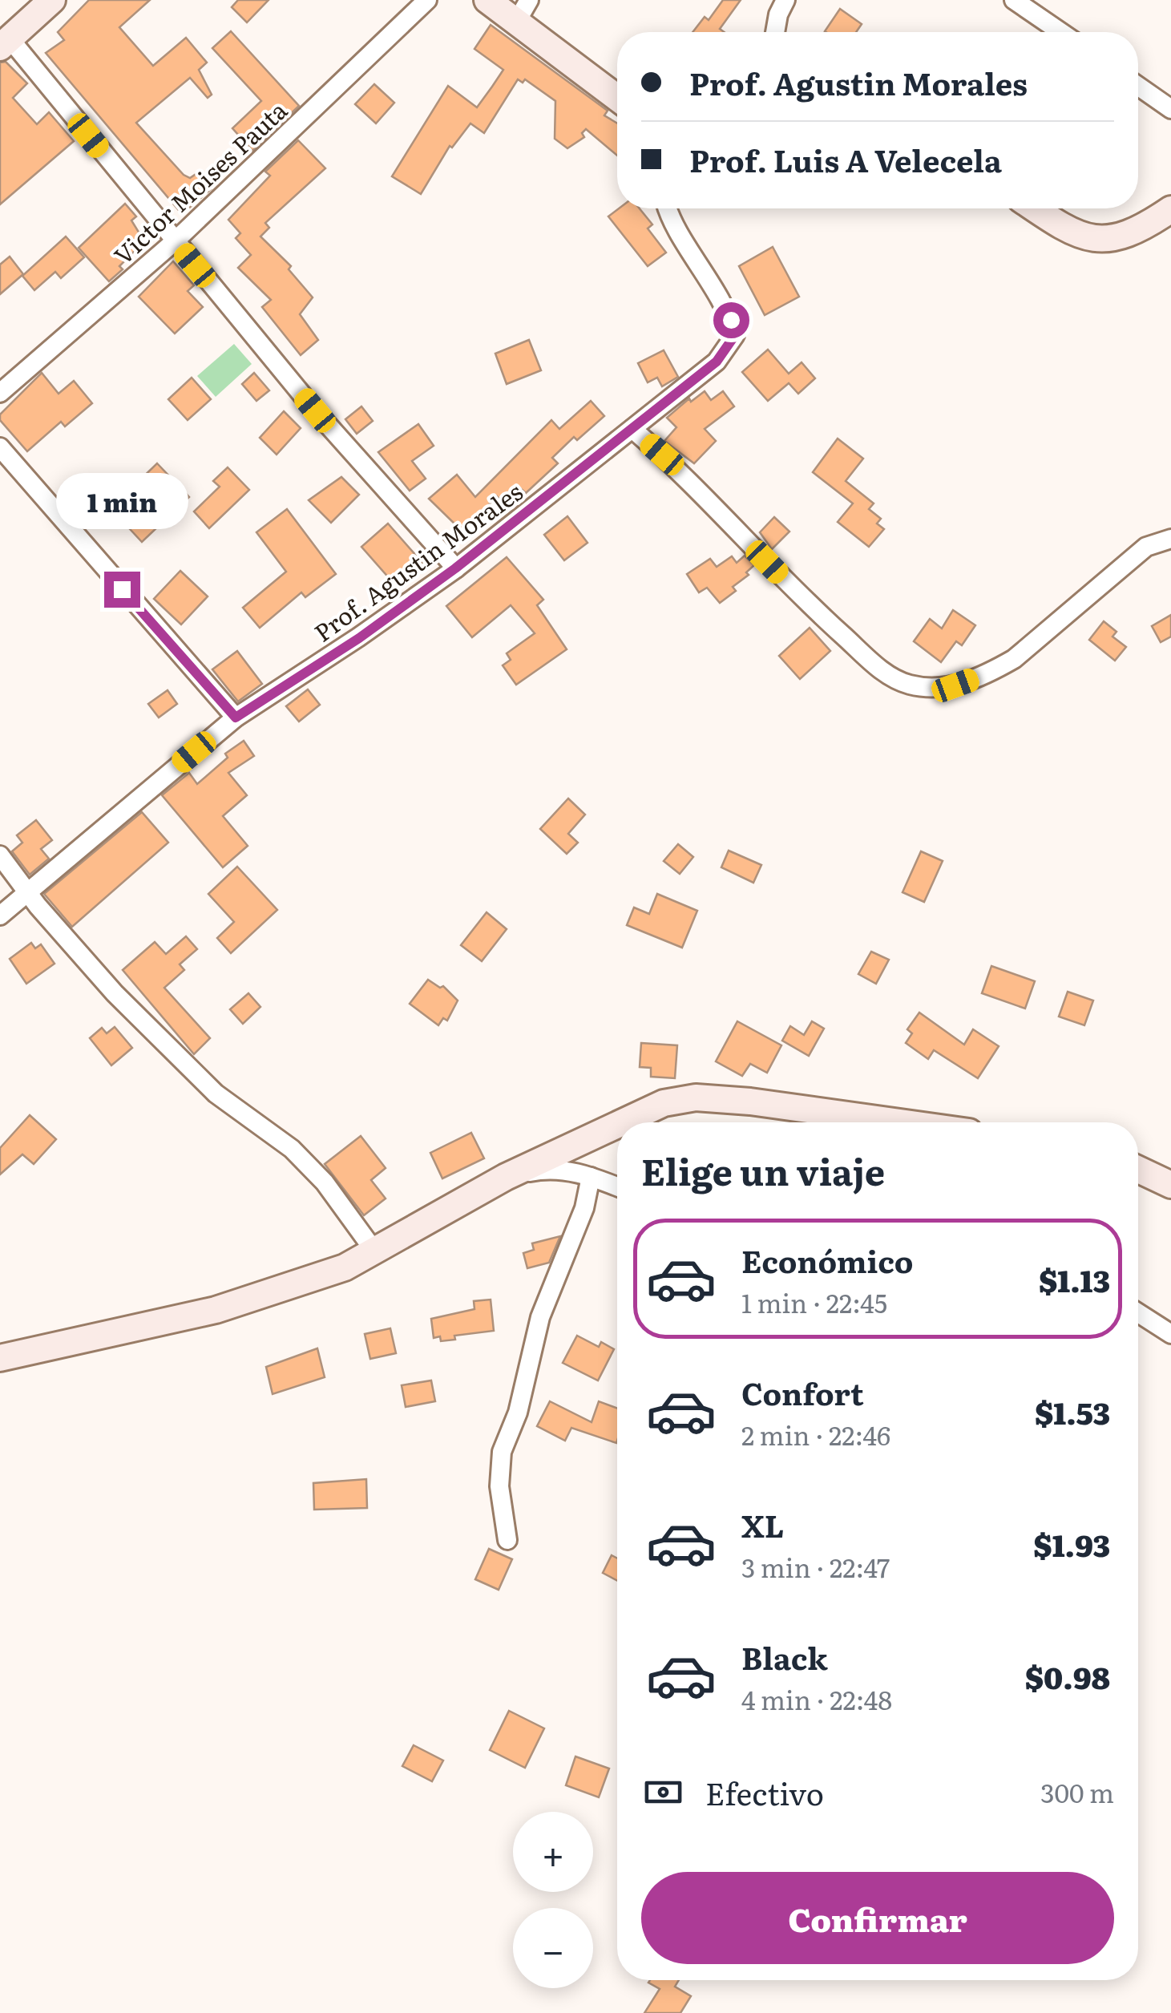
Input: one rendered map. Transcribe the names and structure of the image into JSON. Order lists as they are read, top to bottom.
{
  "streets": {
    "street": ["Victor Moises Pauta", "Prof. Agustin Morales"]
  },
  "page": {
    "banner": ["Prof. Agustin Morales", "Prof. Luis A Velecela"],
    "bubble": "1 min",
    "heading": "Elige un viaje",
    "list": [
      {
        "name": "Económico",
        "note": "1 min · 22:45",
        "value": "$1.13"
      },
      {
        "name": "Confort",
        "note": "2 min · 22:46",
        "value": "$1.53"
      },
      {
        "name": "XL",
        "note": "3 min · 22:47",
        "value": "$1.93"
      },
      {
        "name": "Black",
        "note": "4 min · 22:48",
        "value": "$0.98"
      }
    ],
    "pay": ["Efectivo", "300 m"],
    "map_buttons": ["+", "−"],
    "buttons": "Confirmar"
  }
}
